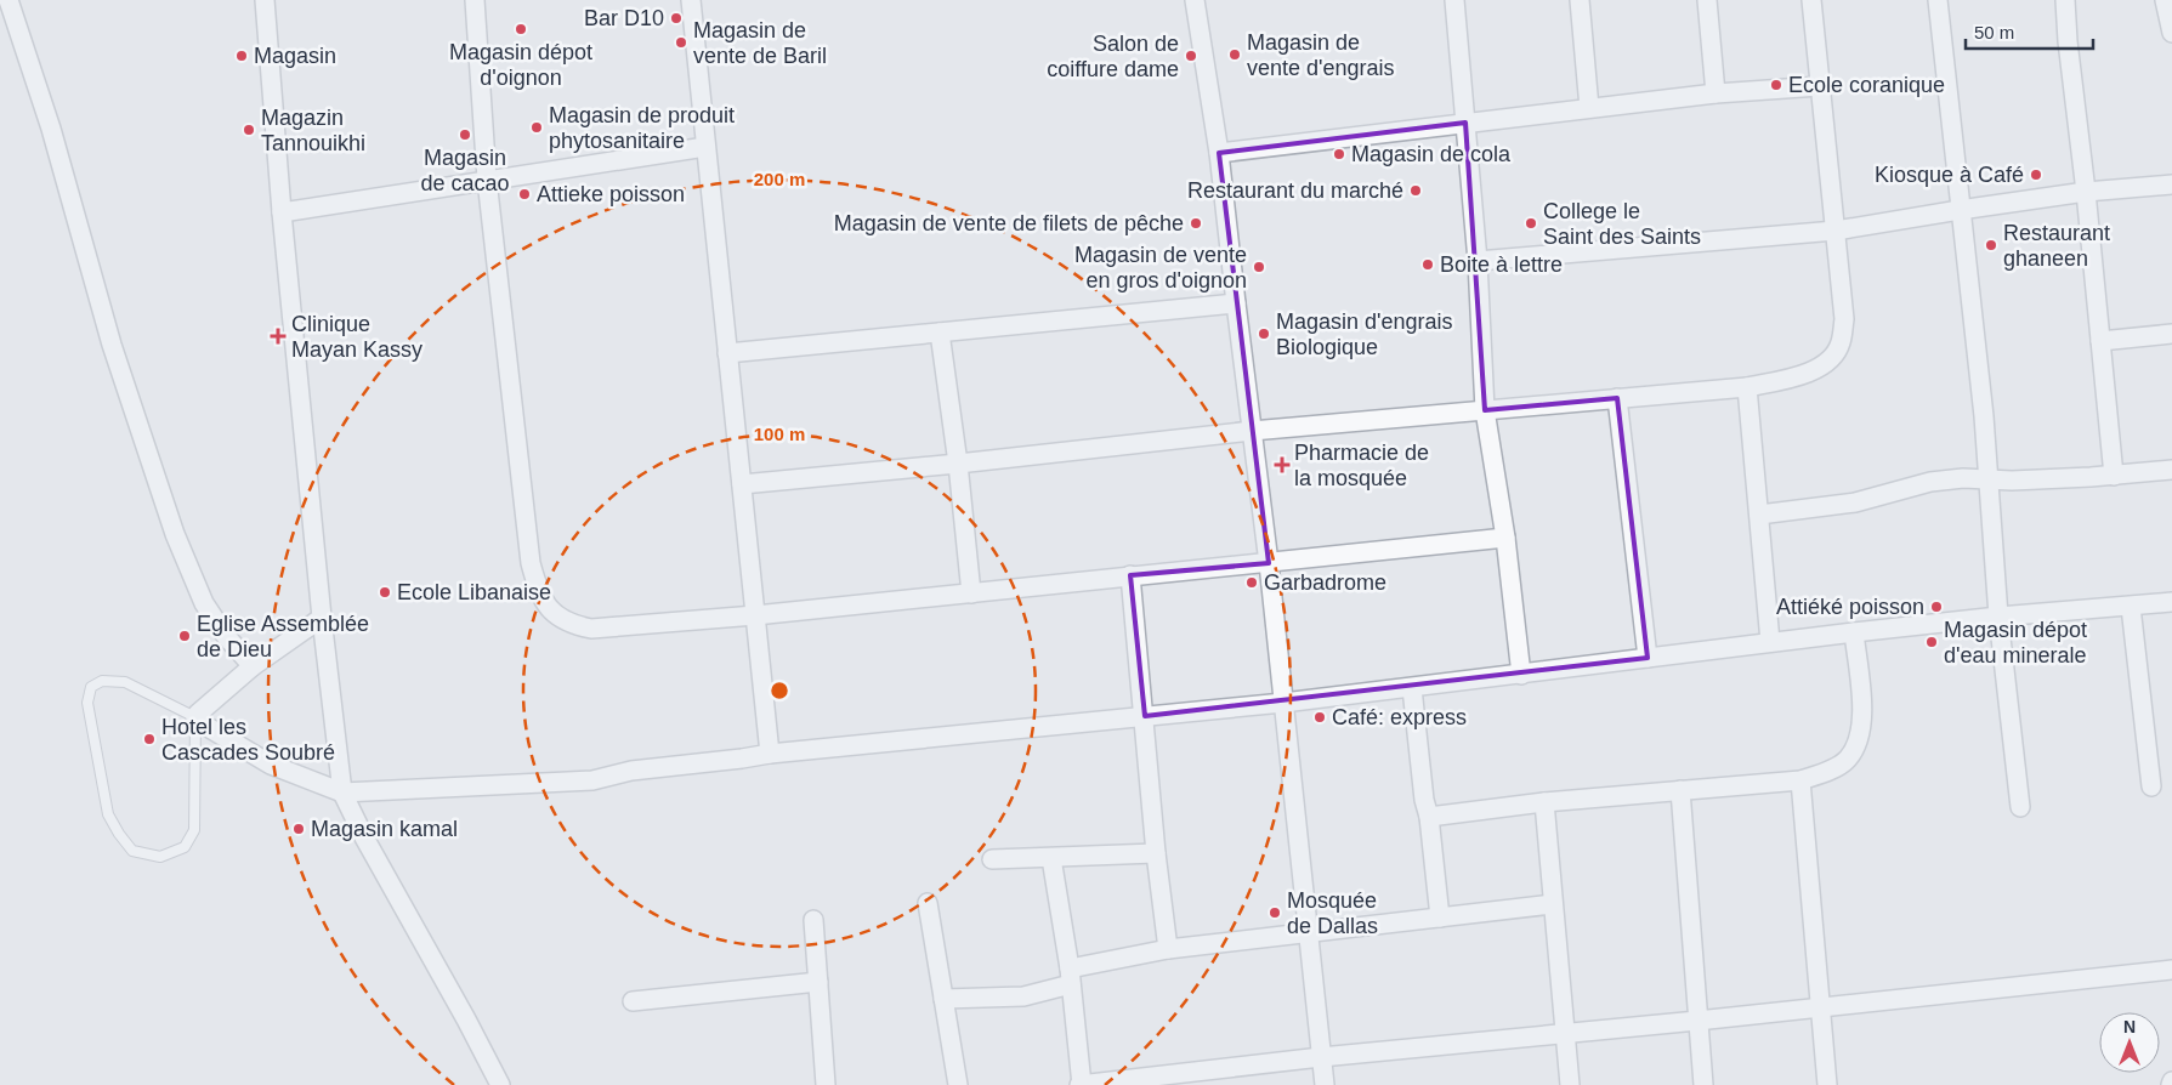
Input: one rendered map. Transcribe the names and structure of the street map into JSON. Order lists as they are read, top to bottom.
{
  "places": {
    "other": [
      "Bar D10",
      "Magasin dépot d'oignon",
      "Magasin de vente de Baril",
      "Magasin de vente d'engrais",
      "Magasin",
      "Salon de coiffure dame",
      "Ecole coranique",
      "Magasin de produit phytosanitaire",
      "Magazin Tannouikhi",
      "Magasin de cacao",
      "Magasin de cola",
      "Kiosque à Café",
      "Restaurant du marché",
      "Attieke poisson",
      "Magasin de vente de filets de pêche",
      "College le Saint des Saints",
      "Restaurant ghaneen",
      "Boite à lettre",
      "Magasin de vente en gros d'oignon",
      "Magasin d'engrais Biologique",
      "Garbadrome",
      "Ecole Libanaise",
      "Attiéké poisson",
      "Eglise Assemblée de Dieu",
      "Magasin dépot d'eau minerale",
      "Café: express",
      "Hotel les Cascades Soubré",
      "Magasin kamal",
      "Mosquée de Dallas"
    ],
    "health": ["Clinique Mayan Kassy", "Pharmacie de la mosquée"]
  },
  "scale_bar": "50 m",
  "north": "top",
  "rings": ["200 m", "100 m"]
}
